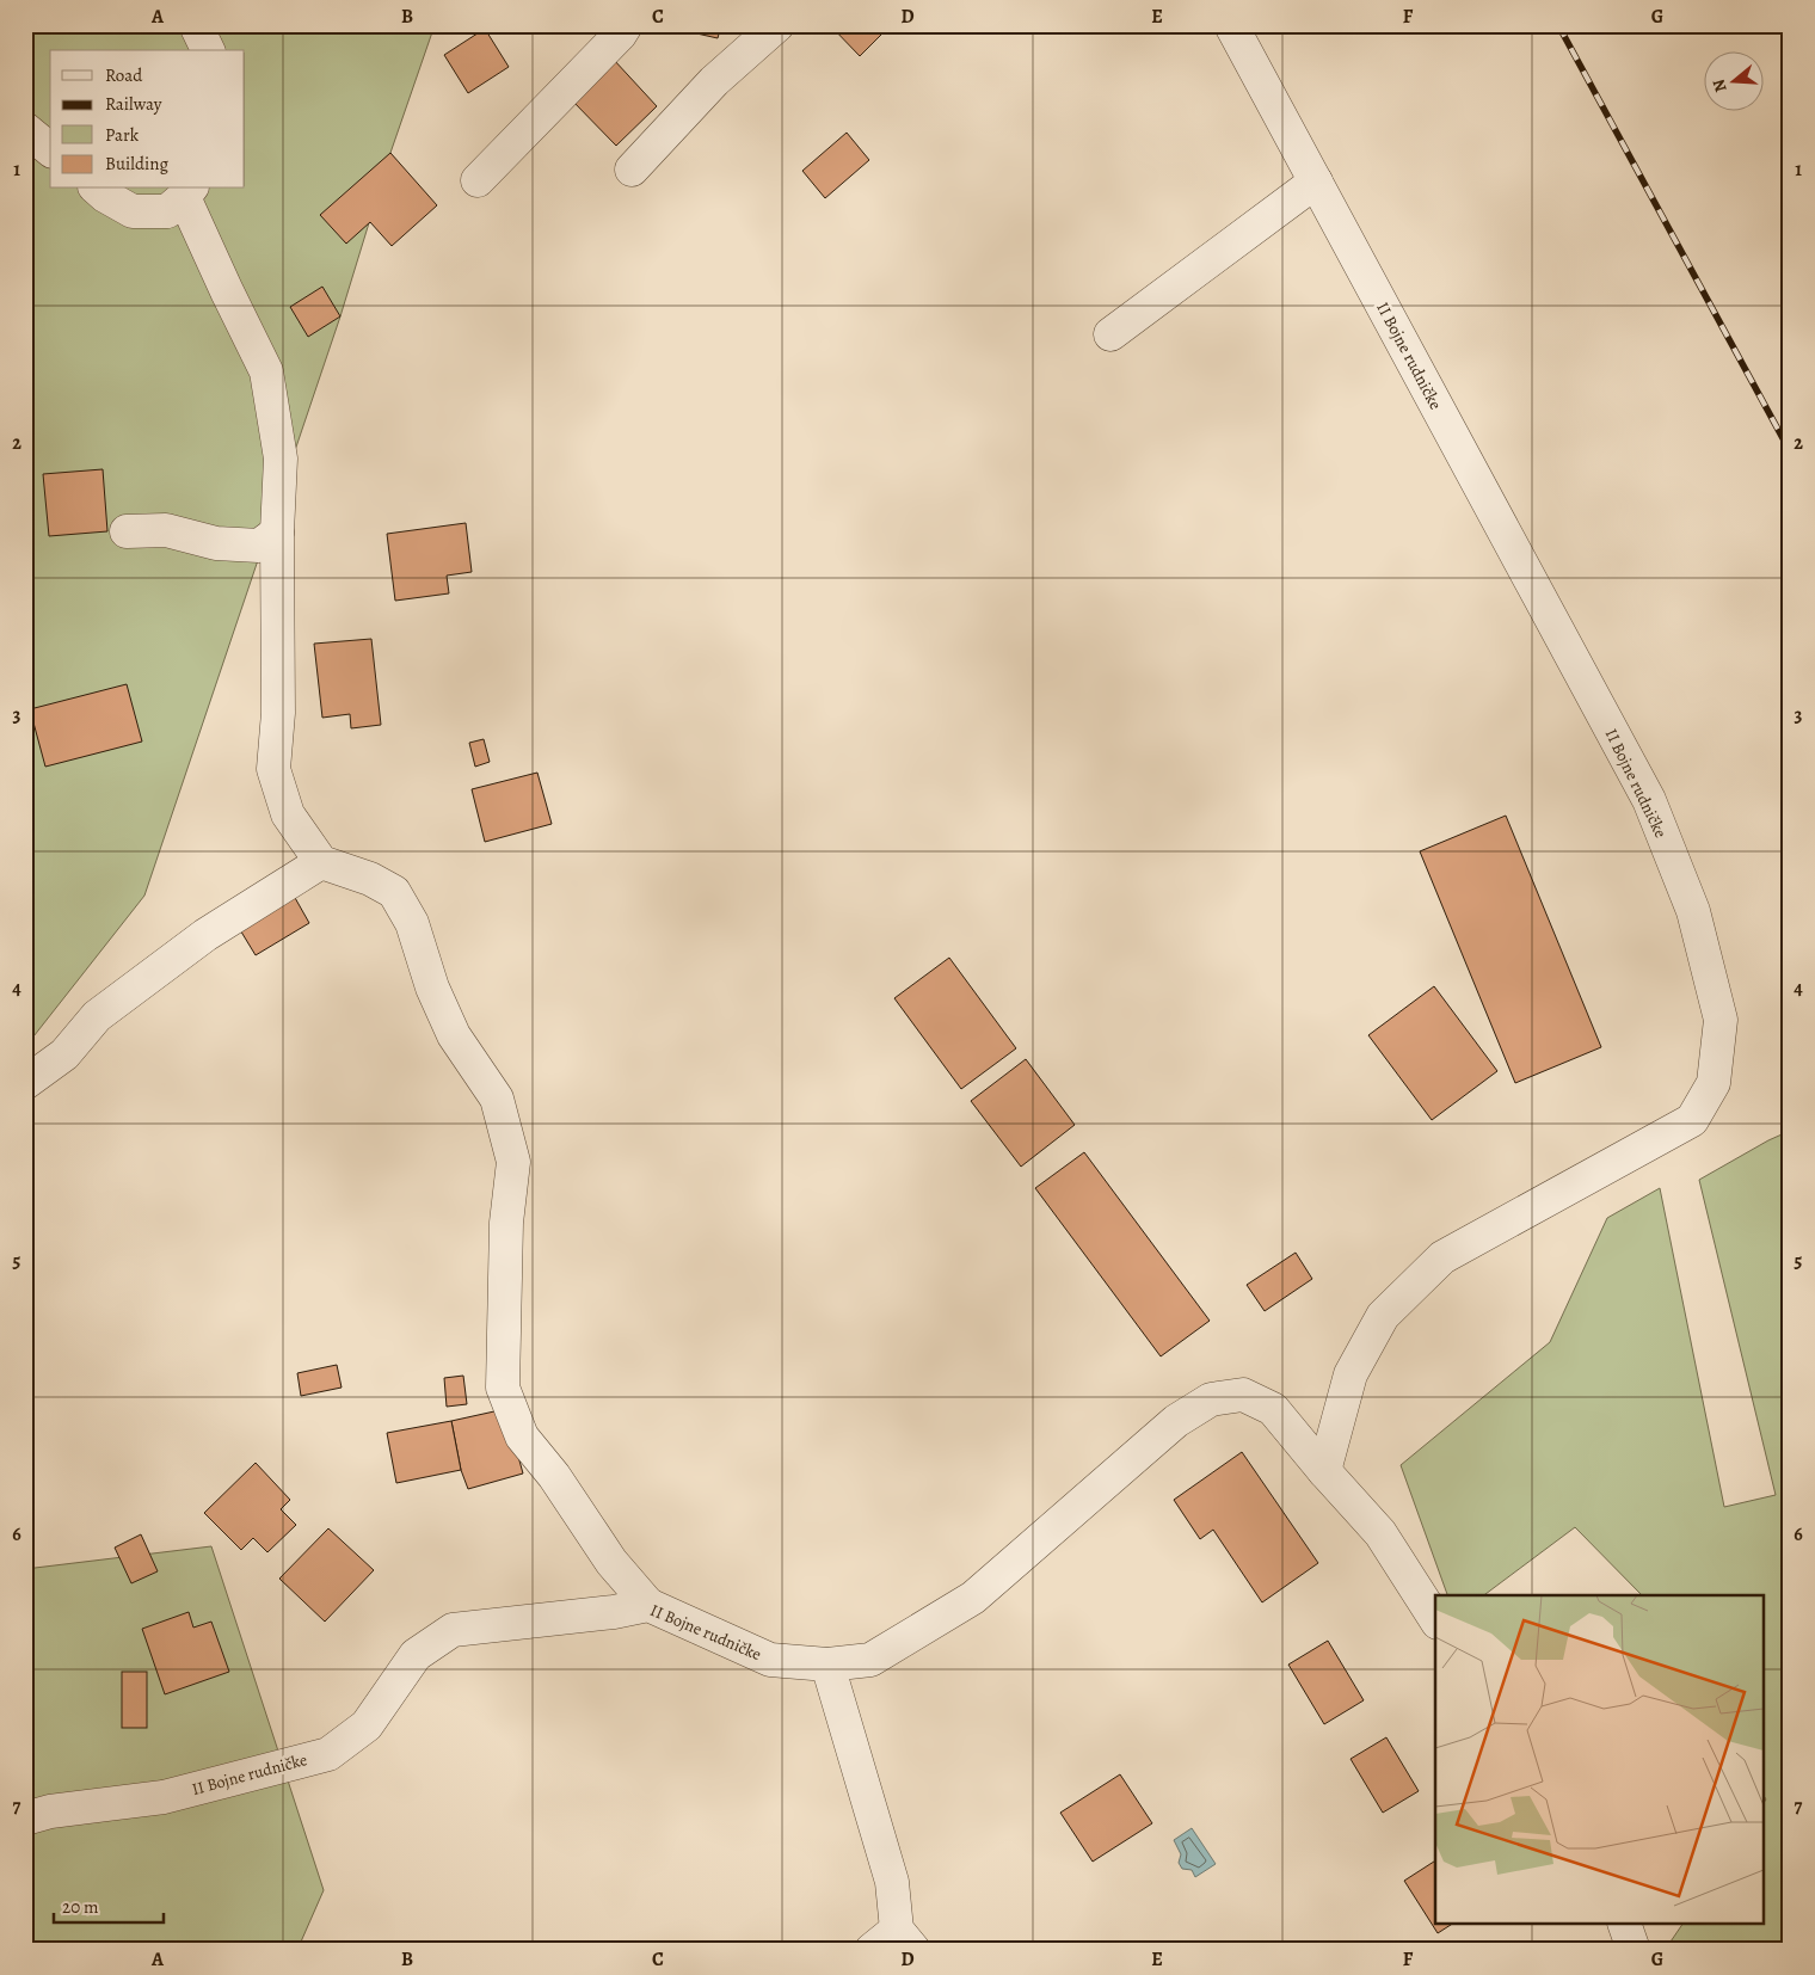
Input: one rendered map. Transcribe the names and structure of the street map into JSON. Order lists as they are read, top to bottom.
{
  "streets": {
    "street": ["II Bojne rudničke"]
  },
  "legend": [
    "Road",
    "Railway",
    "Park",
    "Building"
  ],
  "scale_bar": "20 m",
  "north": "left",
  "grid": {
    "columns": [
      "A",
      "B",
      "C",
      "D",
      "E",
      "F",
      "G"
    ],
    "rows": [
      "1",
      "2",
      "3",
      "4",
      "5",
      "6",
      "7"
    ]
  }
}
